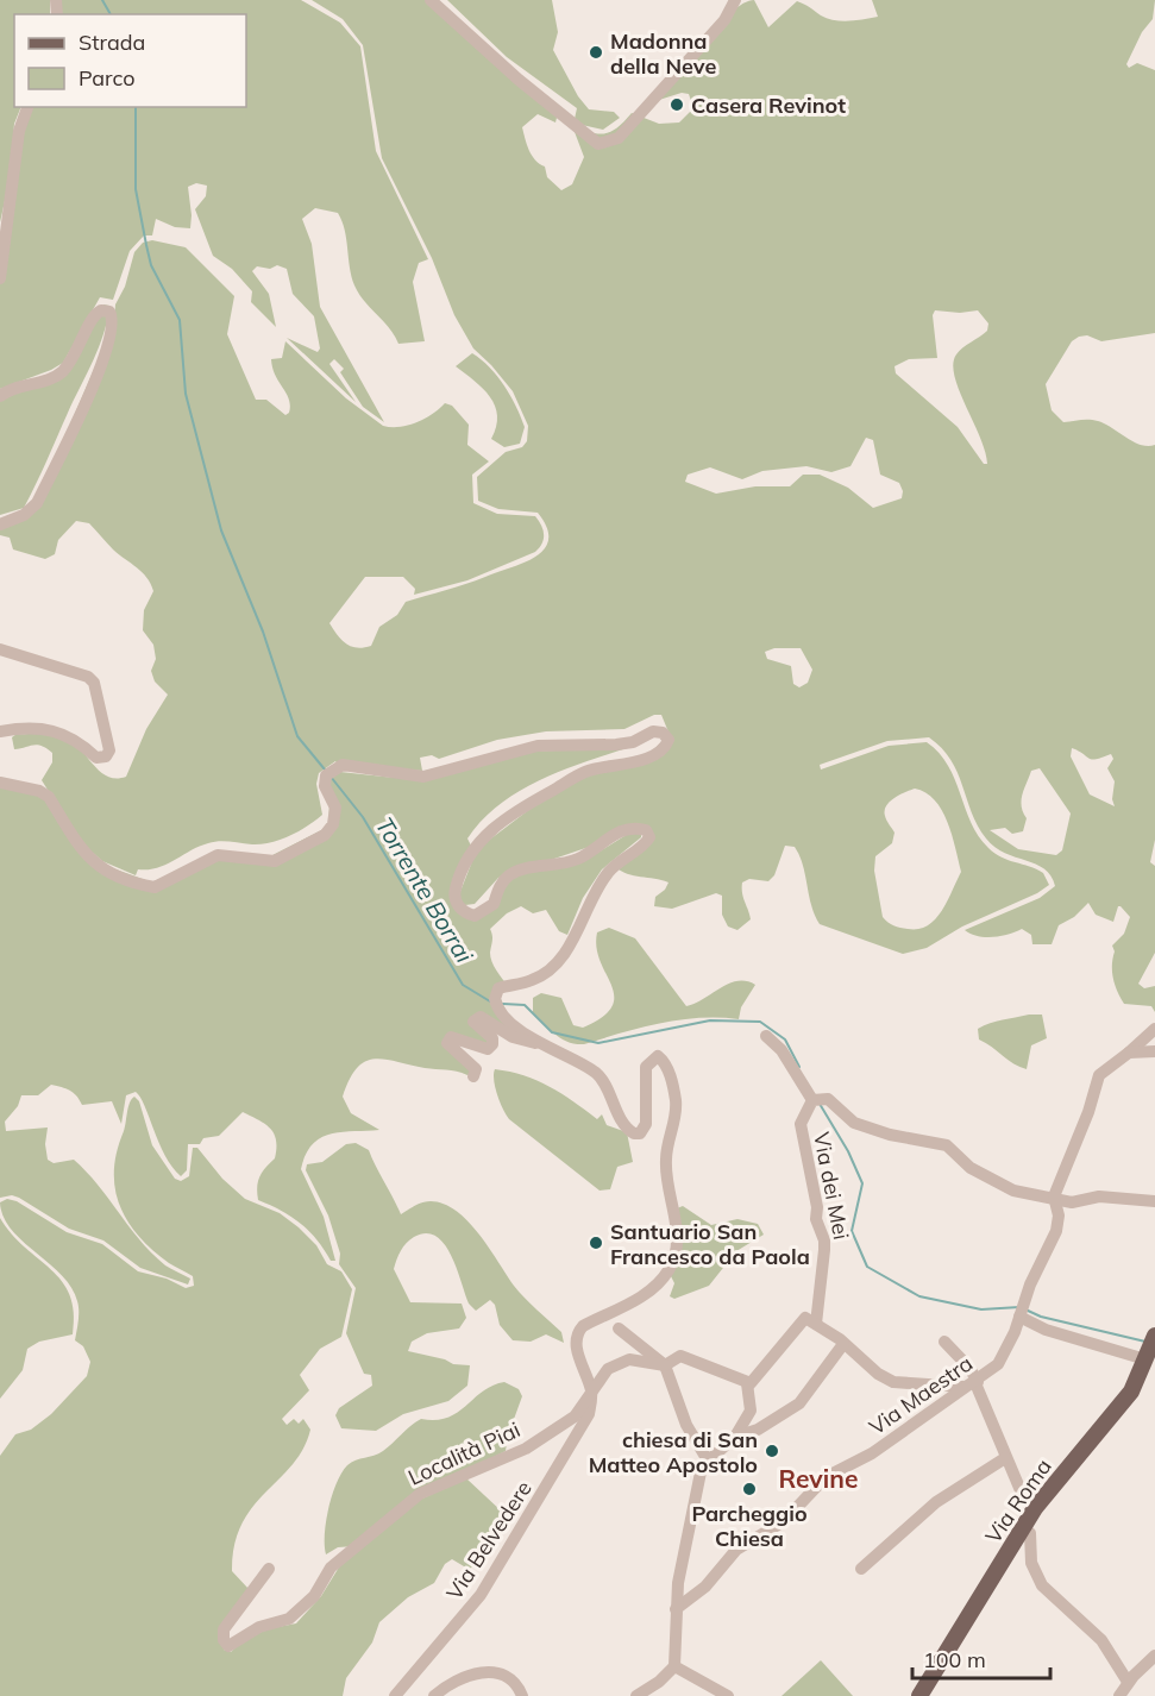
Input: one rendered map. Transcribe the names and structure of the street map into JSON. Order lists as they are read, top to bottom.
{
  "streets": {
    "main road": ["Via Roma"],
    "street": [
      "Via dei Mei",
      "Via Maestra",
      "Località Piai",
      "Via Belvedere"
    ]
  },
  "crossings": [
    ["Località Piai", "Via Belvedere"]
  ],
  "districts": ["Revine"],
  "water": ["Torrente Borrai"],
  "places": [
    "Madonna della Neve",
    "Casera Revinot",
    "Santuario San Francesco da Paola",
    "chiesa di San Matteo Apostolo",
    "Parcheggio Chiesa"
  ],
  "legend": ["Strada", "Parco"],
  "scale_bar": "100 m"
}
